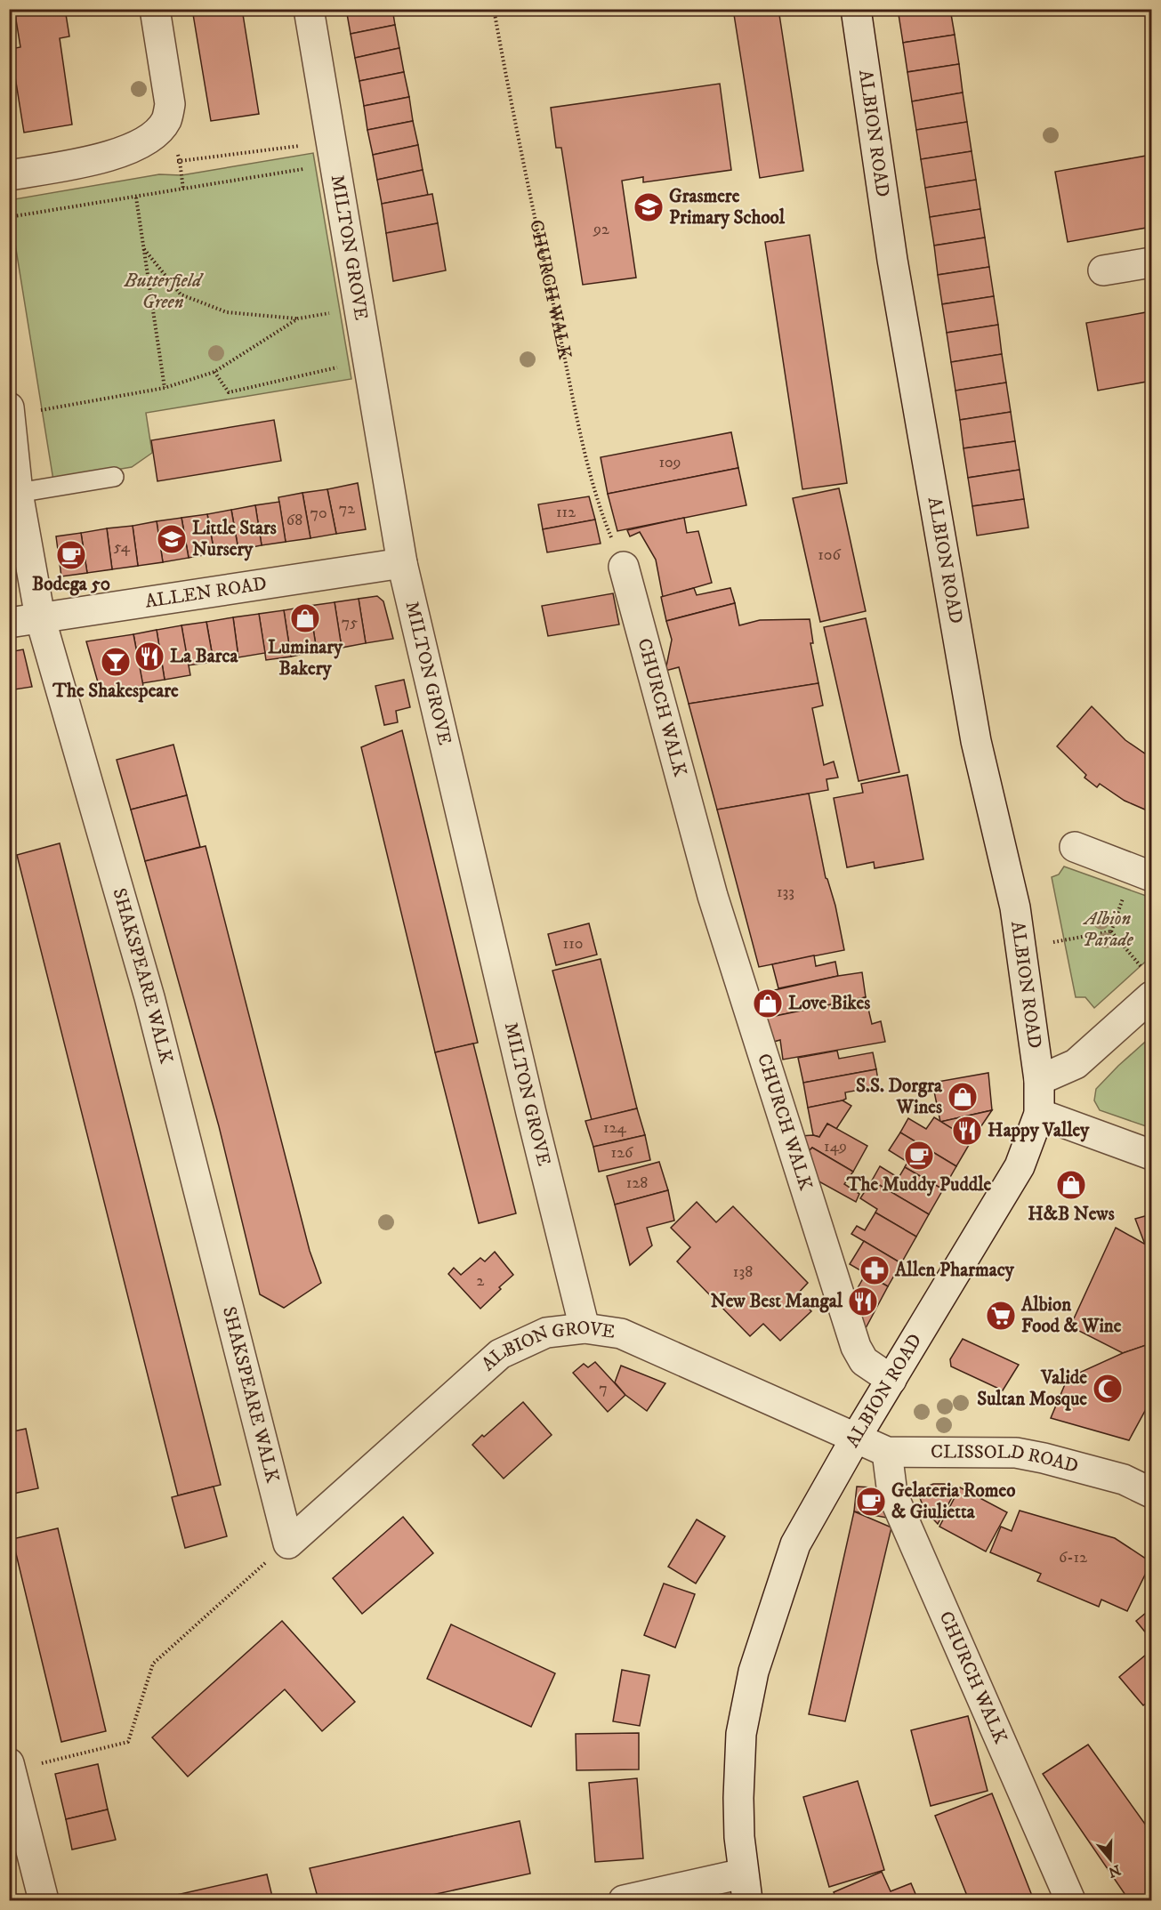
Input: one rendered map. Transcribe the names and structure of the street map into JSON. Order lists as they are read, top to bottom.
{
  "streets": {
    "street": [
      "ALBION ROAD",
      "MILTON GROVE",
      "CHURCH WALK",
      "ALLEN ROAD",
      "SHAKSPEARE WALK",
      "ALBION GROVE",
      "CLISSOLD ROAD"
    ]
  },
  "crossings": [
    ["ALBION ROAD", "CHURCH WALK"],
    ["ALBION ROAD", "ALBION GROVE"],
    ["ALBION ROAD", "CLISSOLD ROAD"],
    ["MILTON GROVE", "ALLEN ROAD"],
    ["MILTON GROVE", "ALBION GROVE"],
    ["CHURCH WALK", "CLISSOLD ROAD"],
    ["ALLEN ROAD", "SHAKSPEARE WALK"],
    ["SHAKSPEARE WALK", "ALBION GROVE"],
    ["ALBION GROVE", "CLISSOLD ROAD"]
  ],
  "parks": ["Butterfield Green", "Albion Parade"],
  "places": {
    "school or university": ["Grasmere Primary School", "Little Stars Nursery"],
    "cafe": ["Bodega 50", "The Muddy Puddle", "Gelateria Romeo & Giulietta"],
    "shop": [
      "Luminary Bakery",
      "Love Bikes",
      "S.S. Dorgra Wines",
      "H&B News"
    ],
    "restaurant": ["La Barca", "Happy Valley", "New Best Mangal"],
    "bar": ["The Shakespeare"],
    "pharmacy": ["Allen Pharmacy"],
    "supermarket": ["Albion Food & Wine"],
    "mosque": ["Valide Sultan Mosque"]
  },
  "house_numbers": [
    "92",
    "109",
    "72",
    "112",
    "70",
    "68",
    "54",
    "106",
    "75",
    "133",
    "110",
    "124",
    "149",
    "126",
    "128",
    "138",
    "2",
    "7",
    "6-12"
  ],
  "north": "bottom"
}
